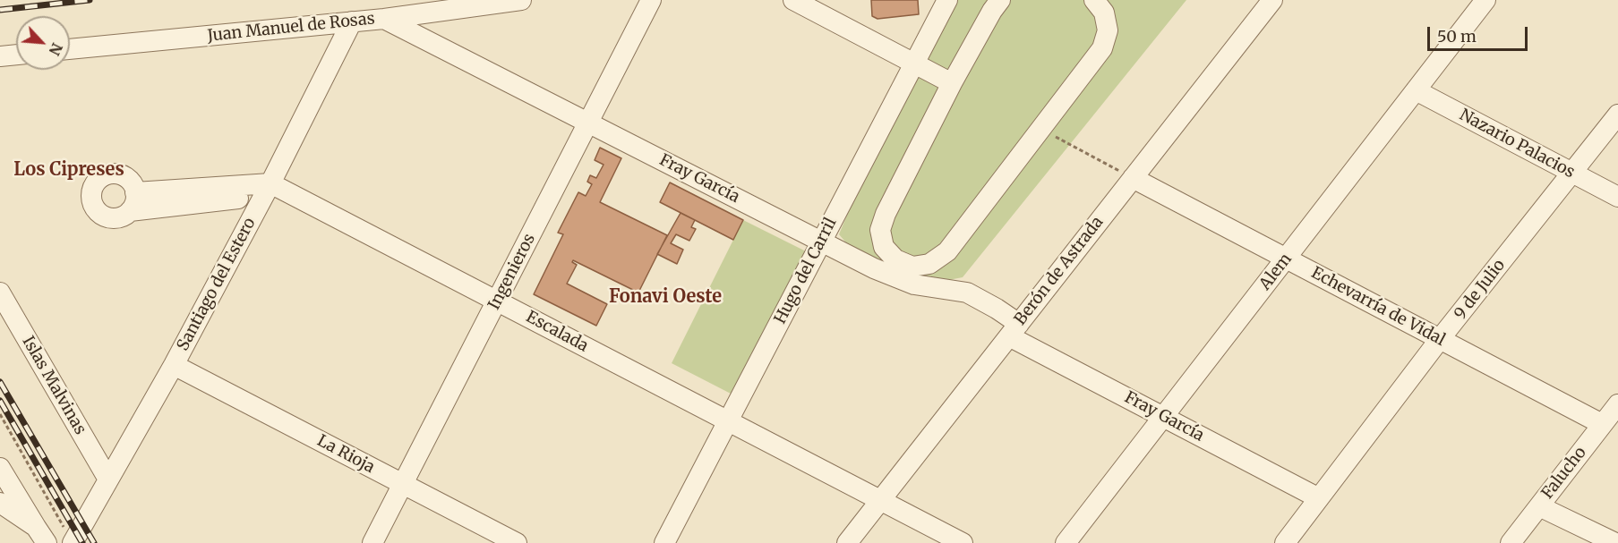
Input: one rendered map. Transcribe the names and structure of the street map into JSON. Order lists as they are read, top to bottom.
{
  "streets": {
    "street": [
      "Juan Manuel de Rosas",
      "Nazario Palacios",
      "Fray García",
      "Hugo del Carril",
      "Berón de Astrada",
      "Ingenieros",
      "Alem",
      "Santiago del Estero",
      "9 de Julio",
      "Echevarría de Vidal",
      "Escalada",
      "Islas Malvinas",
      "La Rioja",
      "Falucho"
    ]
  },
  "crossings": [
    ["Juan Manuel de Rosas", "Fray García"],
    ["Juan Manuel de Rosas", "Santiago del Estero"],
    ["Nazario Palacios", "Alem"],
    ["Nazario Palacios", "9 de Julio"],
    ["Fray García", "Hugo del Carril"],
    ["Fray García", "Berón de Astrada"],
    ["Fray García", "Ingenieros"],
    ["Fray García", "Alem"],
    ["Fray García", "9 de Julio"],
    ["Hugo del Carril", "Escalada"],
    ["Berón de Astrada", "Echevarría de Vidal"],
    ["Berón de Astrada", "Escalada"],
    ["Ingenieros", "Escalada"],
    ["Ingenieros", "La Rioja"],
    ["Alem", "Echevarría de Vidal"],
    ["Santiago del Estero", "Escalada"],
    ["Santiago del Estero", "Islas Malvinas"],
    ["Santiago del Estero", "La Rioja"],
    ["9 de Julio", "Echevarría de Vidal"],
    ["Echevarría de Vidal", "Falucho"]
  ],
  "districts": ["Los Cipreses", "Fonavi Oeste"],
  "scale_bar": "50 m",
  "north": "bottom right"
}
